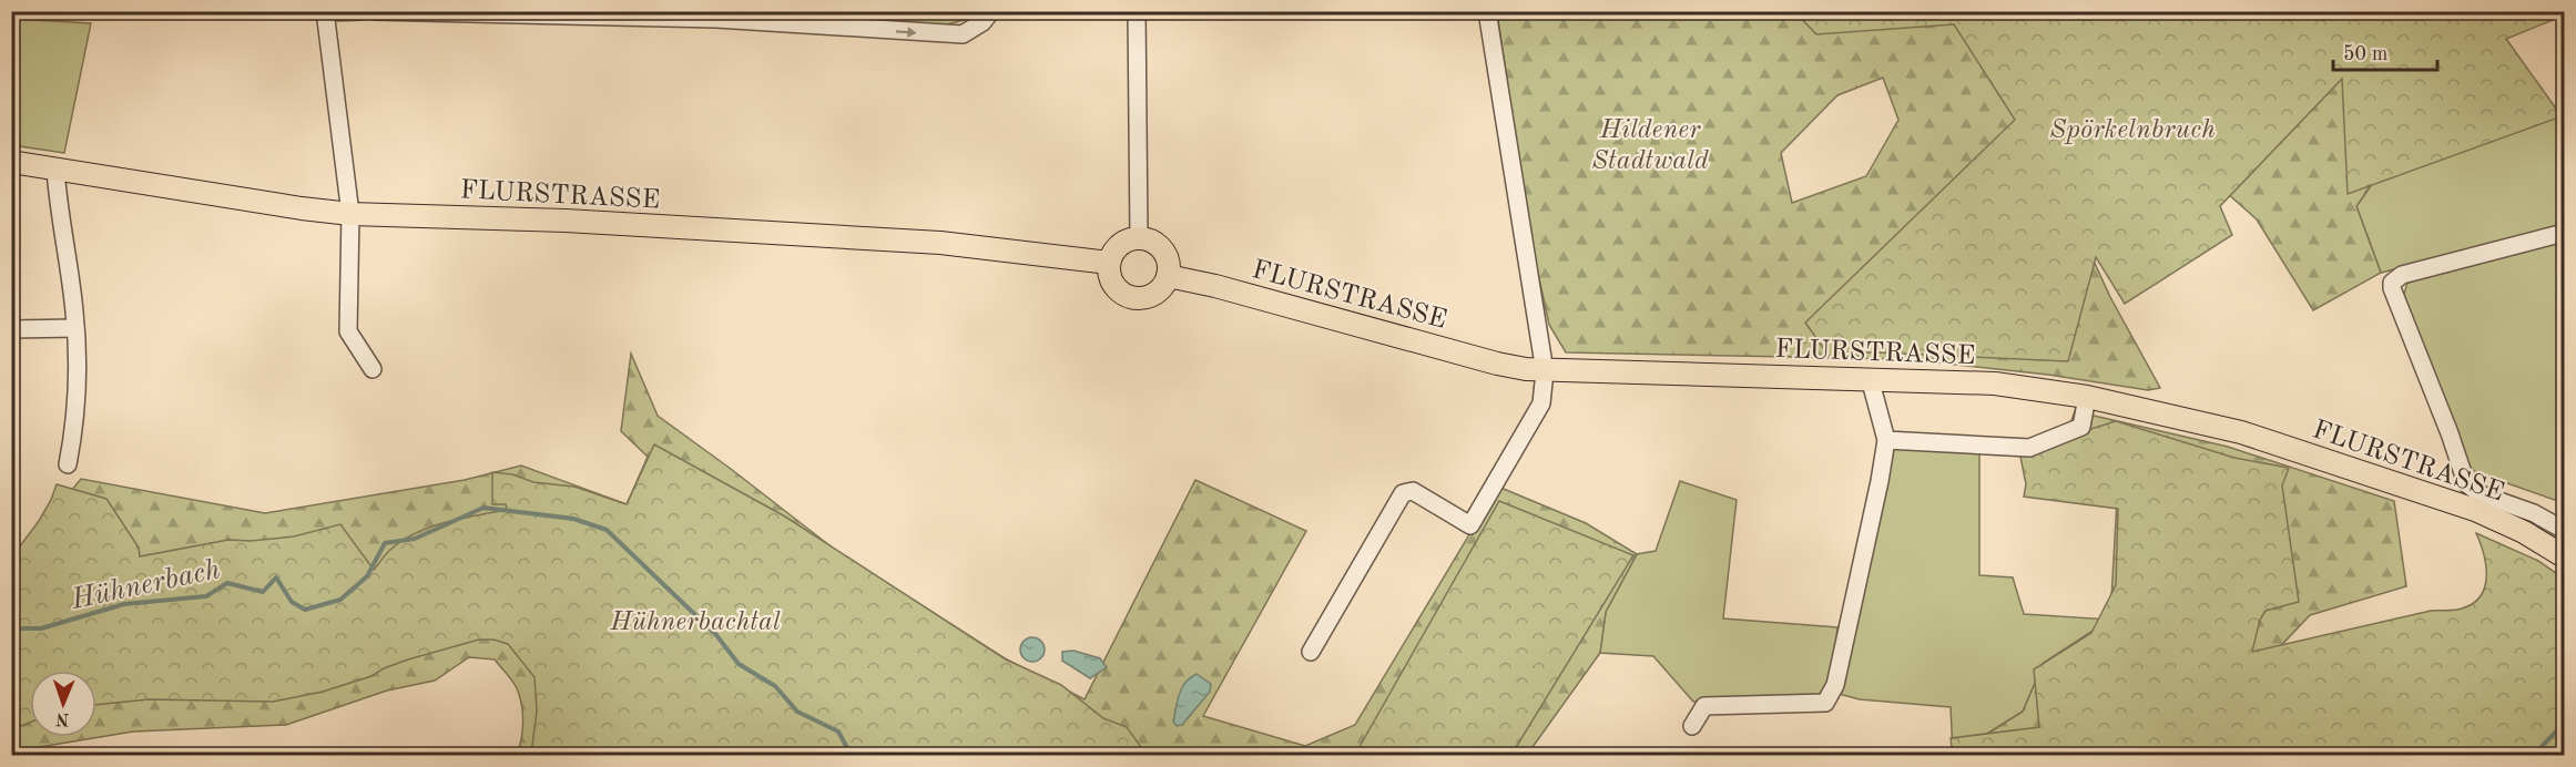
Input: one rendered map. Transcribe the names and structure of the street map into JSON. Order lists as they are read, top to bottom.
{
  "streets": {
    "main road": ["FLURSTRASSE"]
  },
  "water": ["Hühnerbach"],
  "parks": ["Hildener Stadtwald", "Spörkelnbruch", "Hühnerbachtal"],
  "scale_bar": "50 m",
  "north": "bottom"
}
